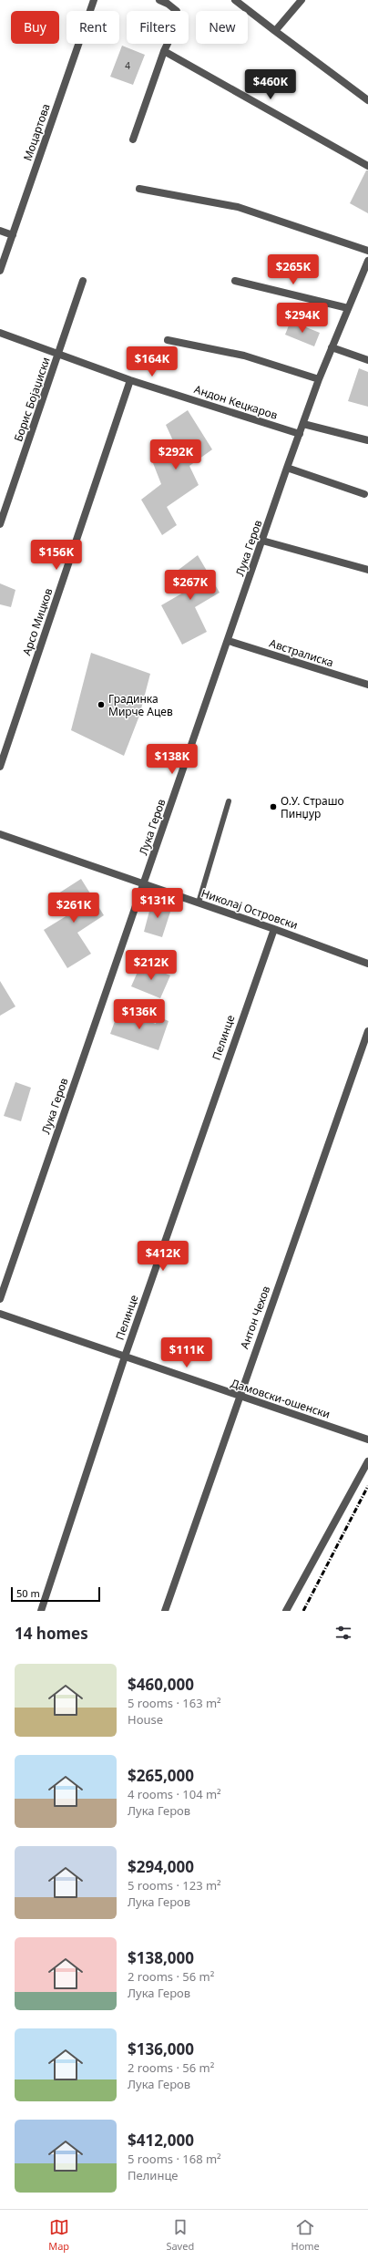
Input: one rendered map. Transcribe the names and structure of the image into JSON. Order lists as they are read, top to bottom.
{
  "streets": {
    "street": [
      "Моцартова",
      "Борис Бојаџиски",
      "Андон Кецкаров",
      "Лука Геров",
      "Арсо Мицков",
      "Австралиска",
      "Николај Островски",
      "Пелинце",
      "Антон Чехов",
      "Дамовски-ошенски"
    ]
  },
  "crossings": [
    ["Борис Бојаџиски", "Андон Кецкаров"],
    ["Андон Кецкаров", "Лука Геров"],
    ["Андон Кецкаров", "Арсо Мицков"],
    ["Лука Геров", "Австралиска"],
    ["Лука Геров", "Николај Островски"],
    ["Николај Островски", "Пелинце"],
    ["Пелинце", "Дамовски-ошенски"],
    ["Антон Чехов", "Дамовски-ошенски"]
  ],
  "places": ["Градинка Мирче Ацев", "О.У. Страшо Пинџур"],
  "house_numbers": ["4"],
  "scale_bar": "50 m",
  "page": {
    "chip": [
      "Buy",
      "Rent",
      "Filters",
      "New"
    ],
    "price": [
      "$460K",
      "$265K",
      "$294K",
      "$164K",
      "$292K",
      "$156K",
      "$267K",
      "$138K",
      "$131K",
      "$261K",
      "$212K",
      "$136K",
      "$412K",
      "$111K"
    ],
    "scale": "50 m",
    "heading": "14 homes",
    "list": [
      {
        "name": "$460,000",
        "note": "5 rooms · 163 m² · House"
      },
      {
        "name": "$265,000",
        "note": "4 rooms · 104 m² · Лука Геров"
      },
      {
        "name": "$294,000",
        "note": "5 rooms · 123 m² · Лука Геров"
      },
      {
        "name": "$138,000",
        "note": "2 rooms · 56 m² · Лука Геров"
      },
      {
        "name": "$136,000",
        "note": "2 rooms · 56 m² · Лука Геров"
      },
      {
        "name": "$412,000",
        "note": "5 rooms · 168 m² · Пелинце"
      }
    ],
    "tabs": ["Map", "Saved", "Home"]
  }
}
